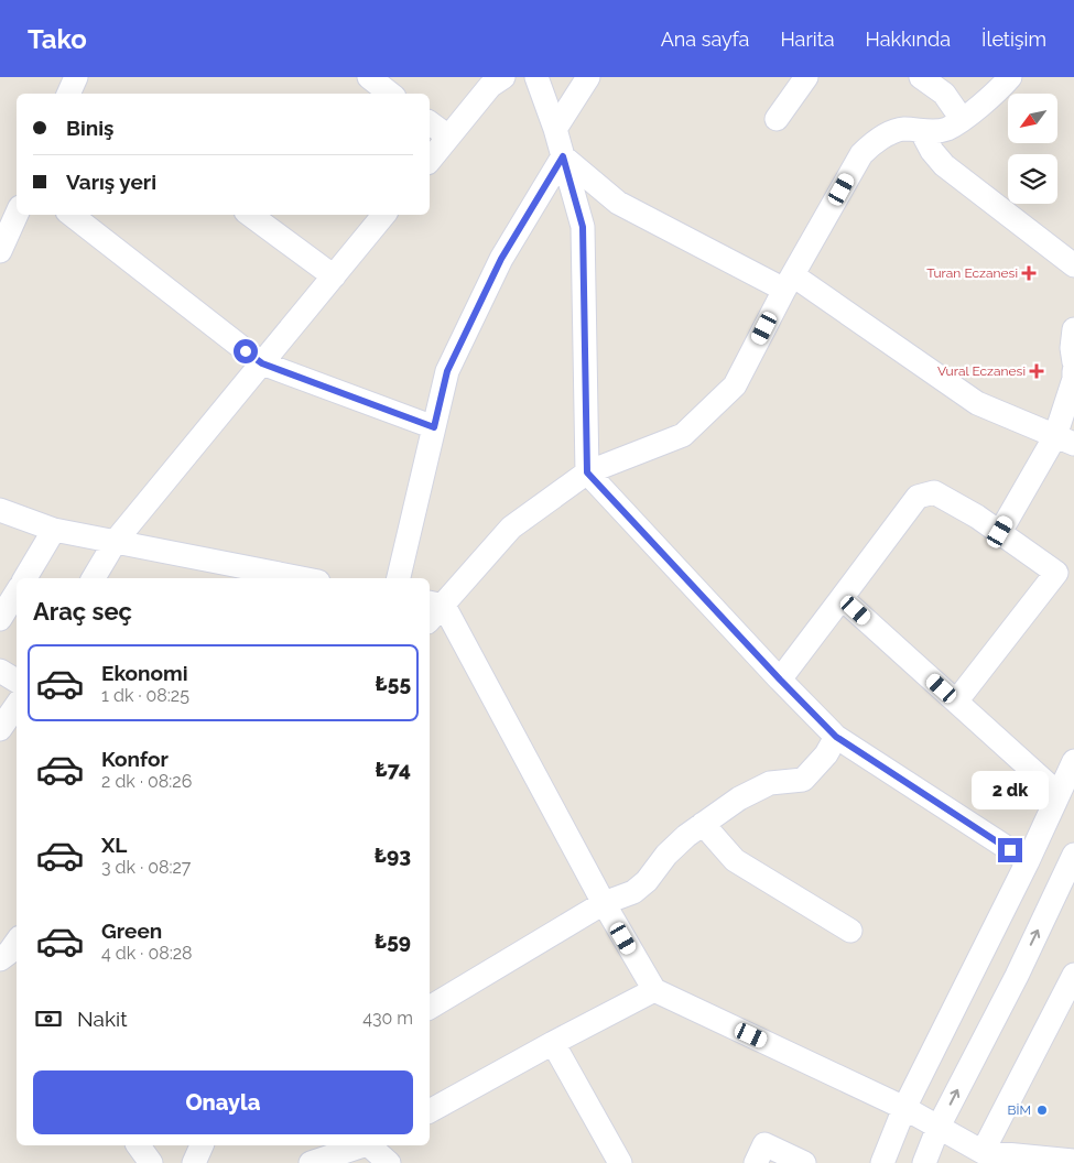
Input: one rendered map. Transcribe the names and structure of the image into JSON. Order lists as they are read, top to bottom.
{
  "places": {
    "health": ["Turan Eczanesi", "Vural Eczanesi"],
    "other": ["BİM"]
  },
  "north": "bottom left",
  "page": {
    "header": "Tako",
    "nav": [
      "Ana sayfa",
      "Harita",
      "Hakkında",
      "İletişim"
    ],
    "banner": ["Biniş", "Varış yeri"],
    "heading": "Araç seç",
    "list": [
      {
        "name": "Ekonomi",
        "note": "1 dk · 08:25",
        "value": "₺55"
      },
      {
        "name": "Konfor",
        "note": "2 dk · 08:26",
        "value": "₺74"
      },
      {
        "name": "XL",
        "note": "3 dk · 08:27",
        "value": "₺93"
      },
      {
        "name": "Green",
        "note": "4 dk · 08:28",
        "value": "₺59"
      }
    ],
    "bubble": "2 dk",
    "pay": ["Nakit", "430 m"],
    "buttons": "Onayla"
  }
}
